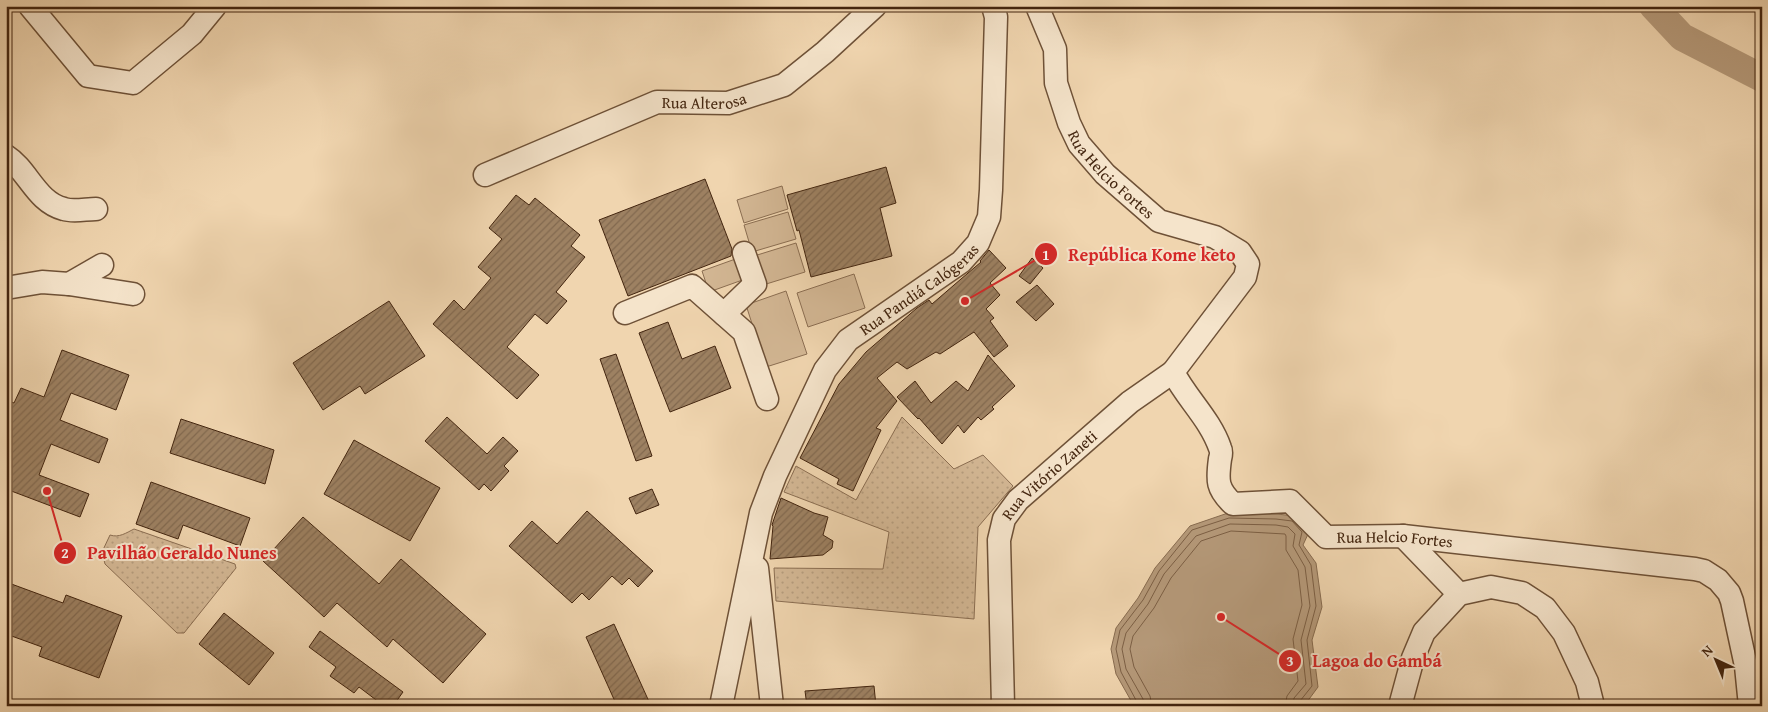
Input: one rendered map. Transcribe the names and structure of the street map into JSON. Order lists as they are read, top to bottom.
{
  "streets": {
    "street": [
      "Rua Alterosa",
      "Rua Helcio Fortes",
      "Rua Pandiá Calógeras",
      "Rua Vitório Zaneti"
    ]
  },
  "crossings": [
    ["Rua Helcio Fortes", "Rua Vitório Zaneti"]
  ],
  "places": ["República Kome keto", "Pavilhão Geraldo Nunes", "Lagoa do Gambá"],
  "north": "top left"
}
